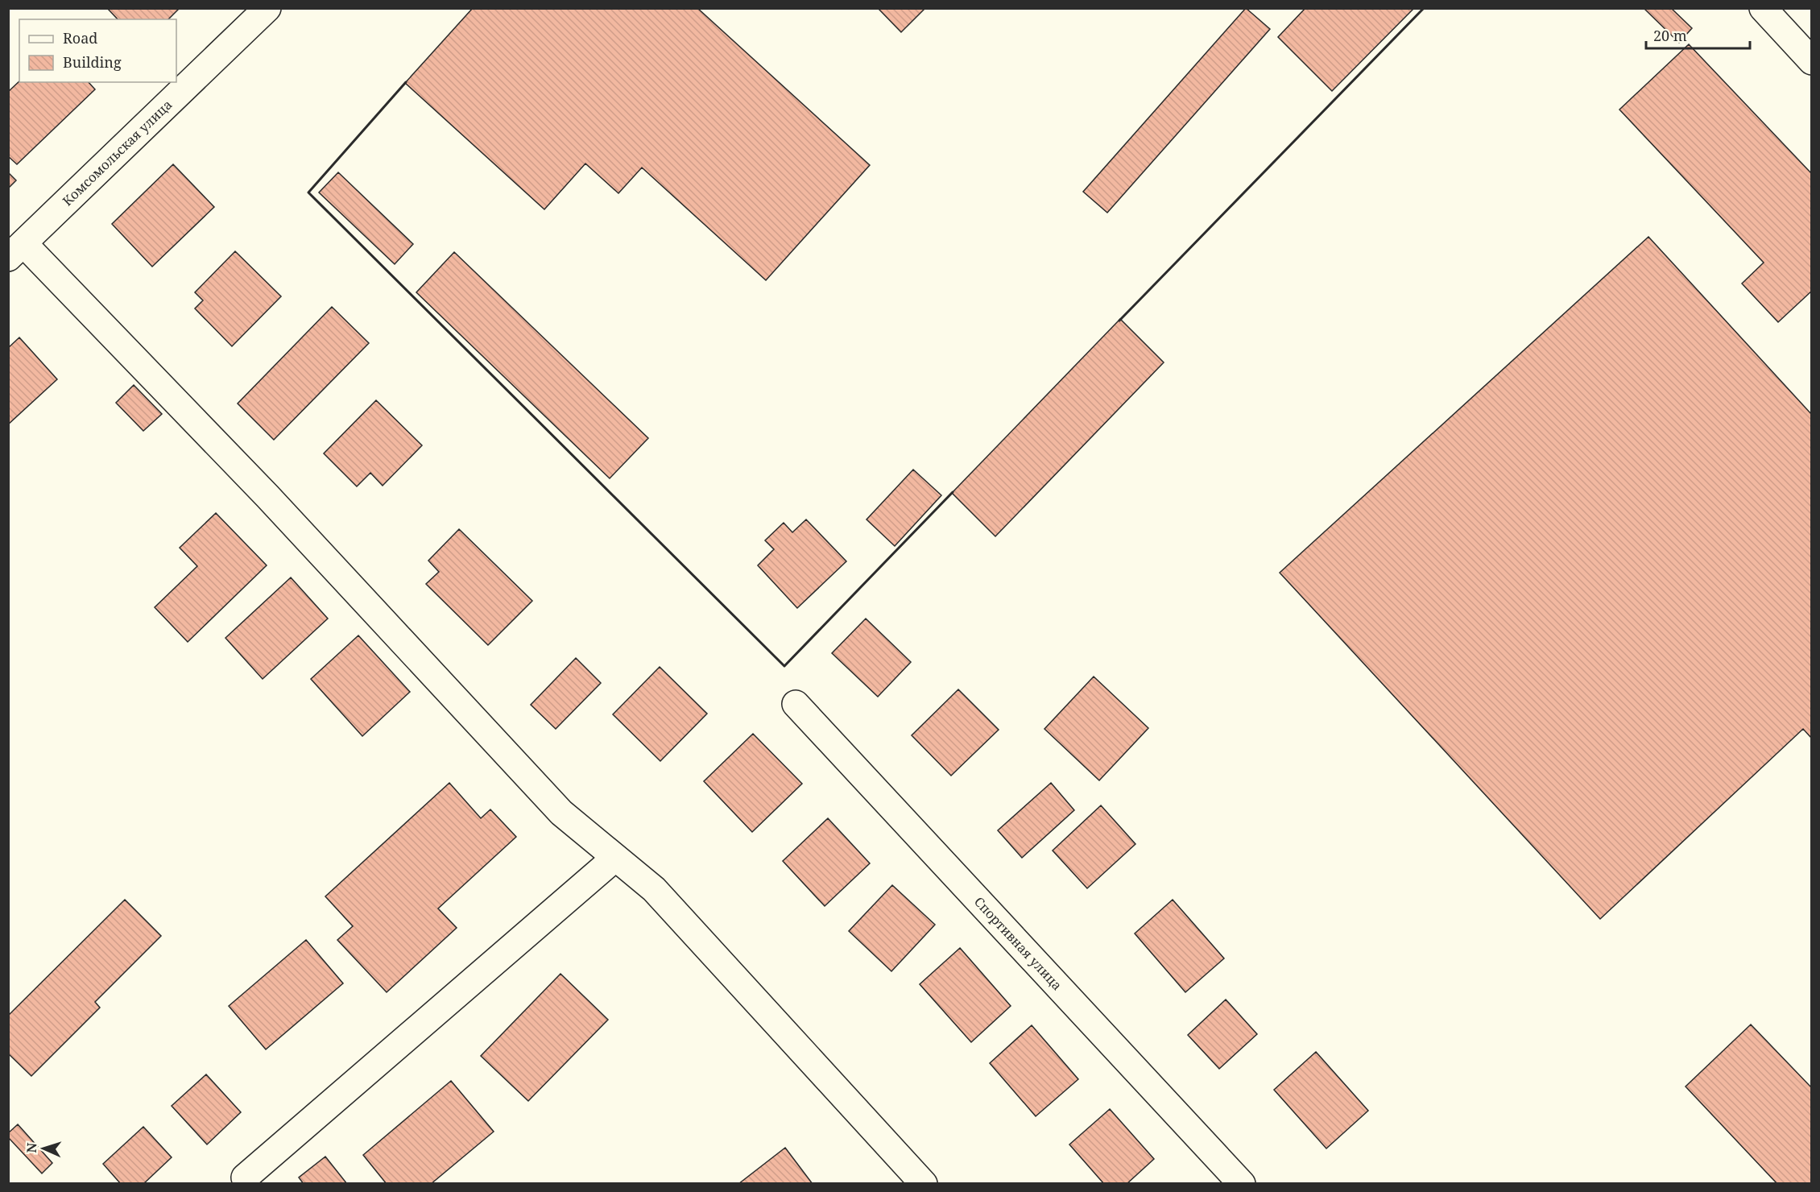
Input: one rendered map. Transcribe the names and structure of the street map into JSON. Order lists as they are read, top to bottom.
{
  "streets": {
    "street": ["Комсомольская улица", "Спортивная улица"]
  },
  "legend": ["Road", "Building"],
  "scale_bar": "20 m",
  "north": "left"
}
